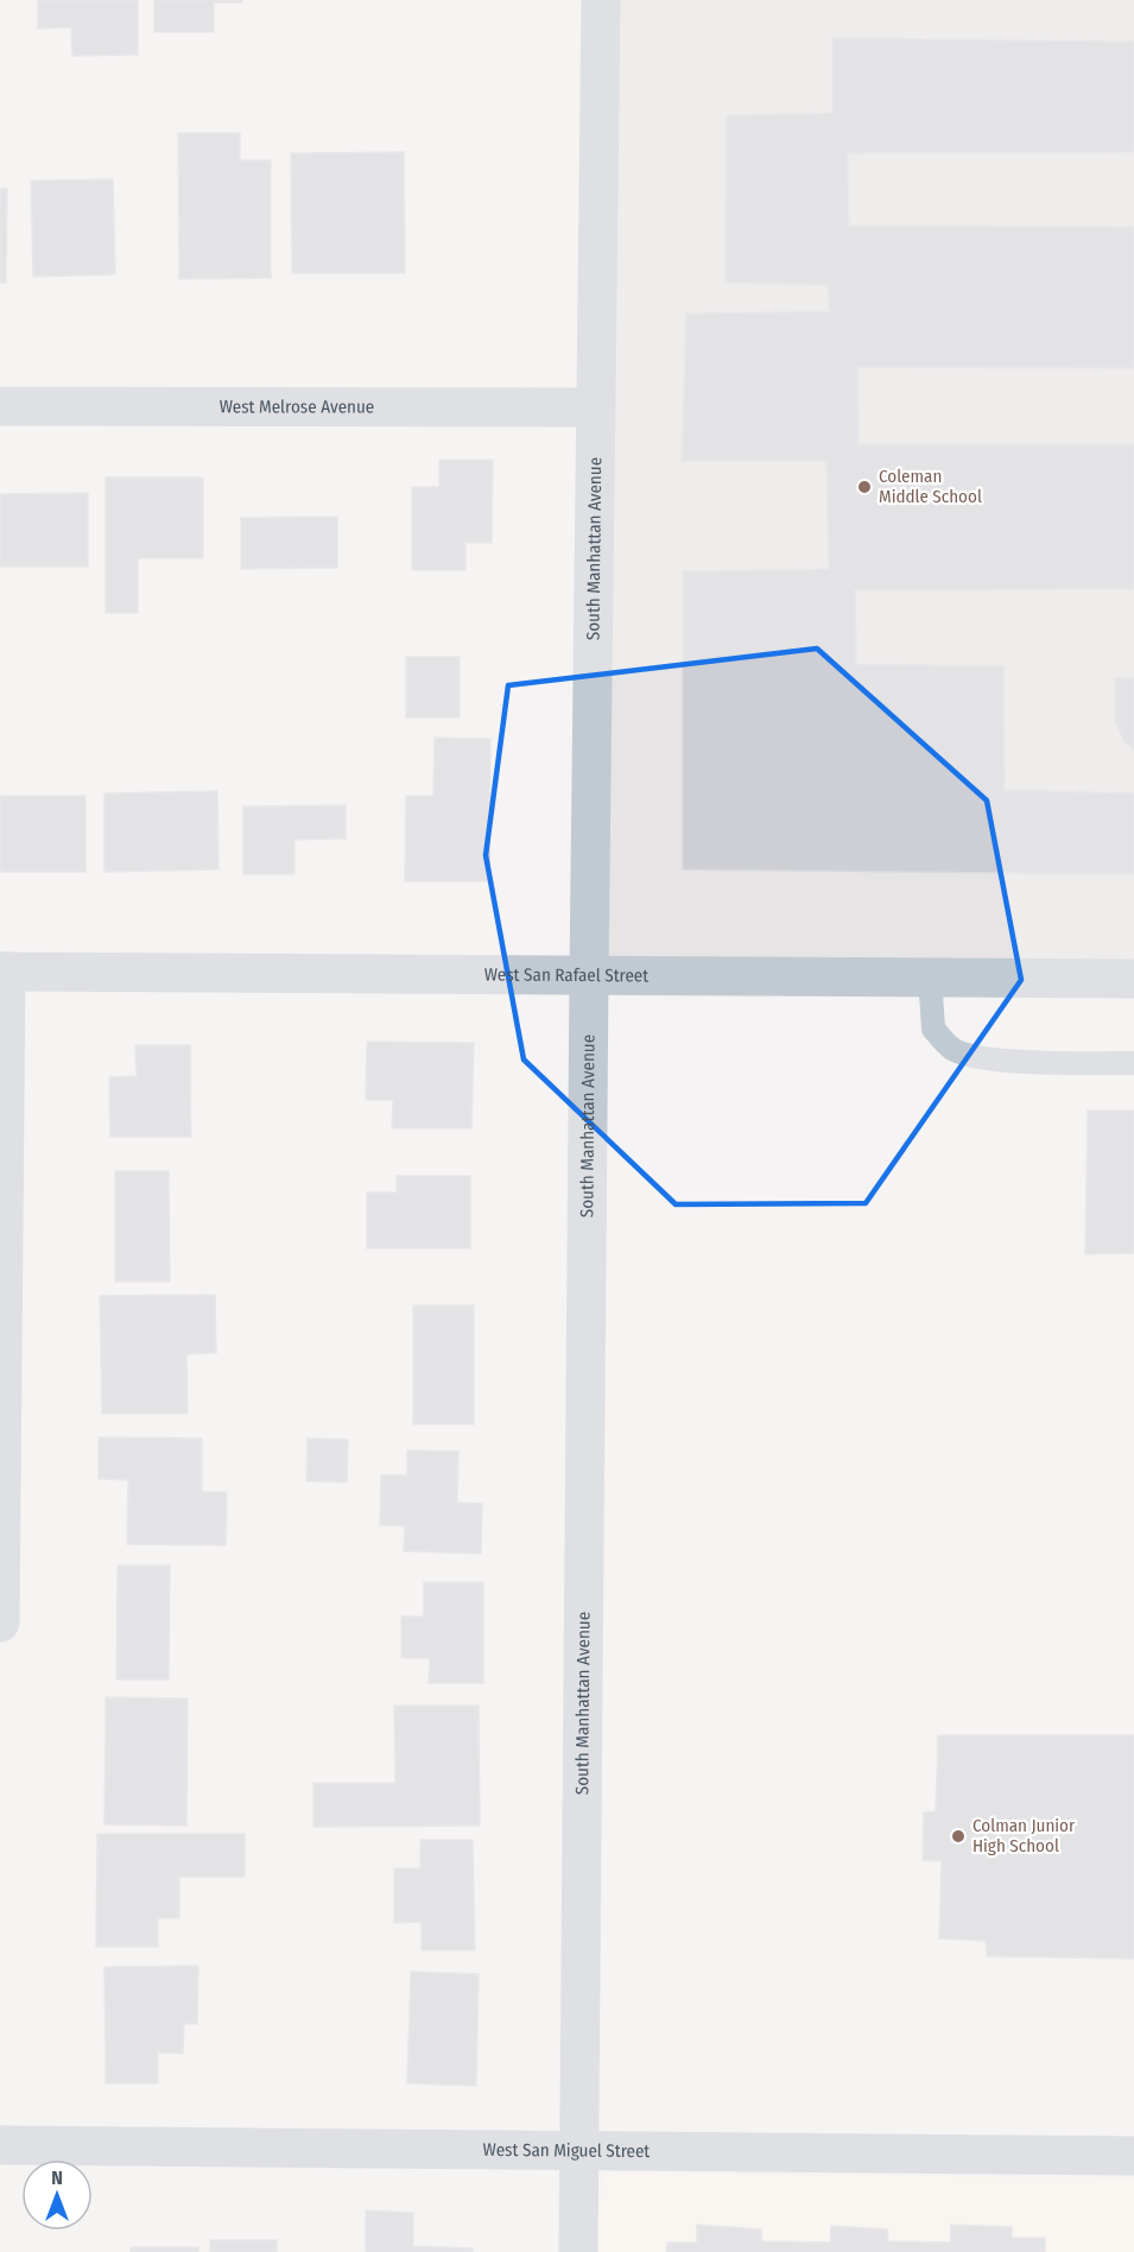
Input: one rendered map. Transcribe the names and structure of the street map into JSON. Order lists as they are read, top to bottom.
{
  "streets": {
    "street": [
      "West Melrose Avenue",
      "South Manhattan Avenue",
      "West San Rafael Street",
      "West San Miguel Street"
    ]
  },
  "crossings": [
    ["West Melrose Avenue", "South Manhattan Avenue"],
    ["South Manhattan Avenue", "West San Rafael Street"],
    ["South Manhattan Avenue", "West San Miguel Street"]
  ],
  "places": ["Coleman Middle School", "Colman Junior High School"],
  "north": "top"
}
